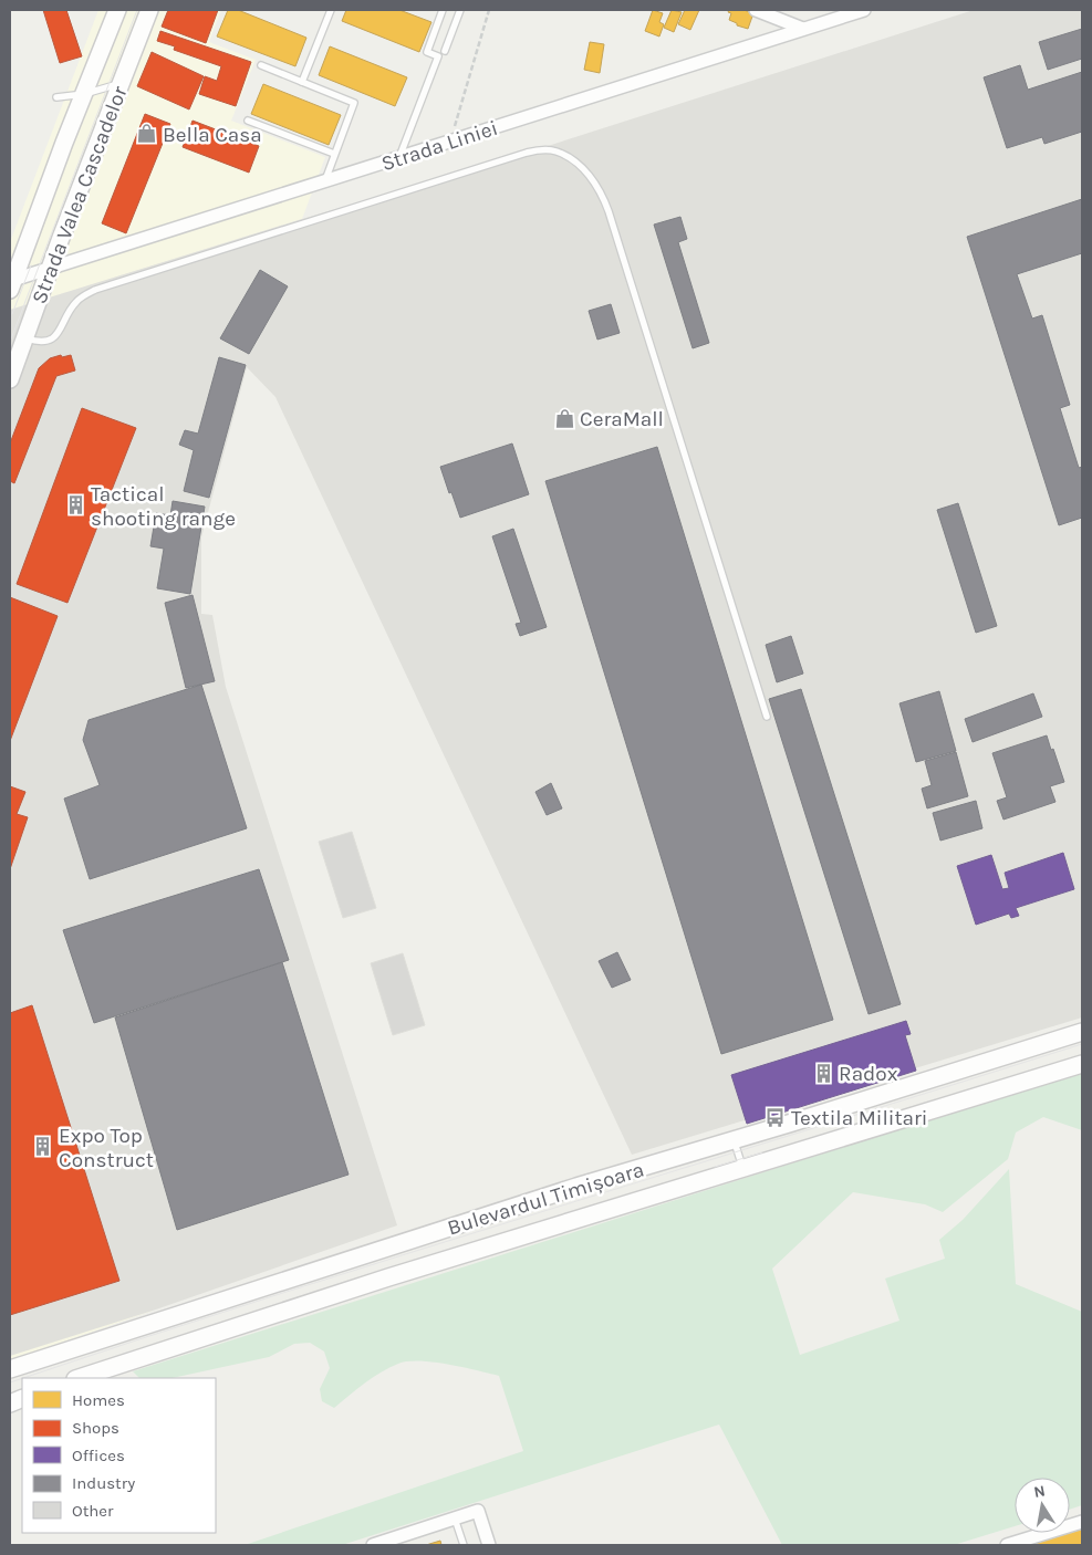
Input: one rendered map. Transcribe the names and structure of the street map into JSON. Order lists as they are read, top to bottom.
{
  "streets": {
    "main road": ["Strada Valea Cascadelor", "Bulevardul Timișoara"],
    "street": ["Strada Liniei"]
  },
  "crossings": [
    ["Strada Liniei", "Strada Valea Cascadelor"]
  ],
  "places": {
    "shop": ["Bella Casa", "CeraMall"],
    "building": ["Tactical shooting range", "Radox", "Expo Top Construct"],
    "bus stop": ["Textila Militari"]
  },
  "legend": [
    "Homes",
    "Shops",
    "Offices",
    "Industry",
    "Other"
  ],
  "north": "top"
}
